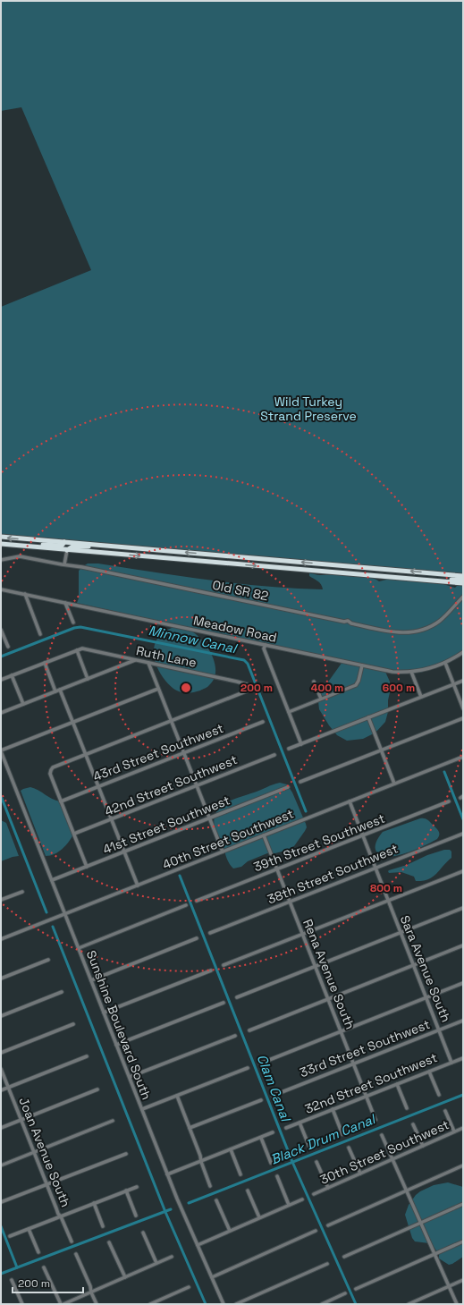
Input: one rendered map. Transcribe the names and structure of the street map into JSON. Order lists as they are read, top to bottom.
{
  "streets": {
    "street": [
      "Old SR 82",
      "Meadow Road",
      "Ruth Lane",
      "43rd Street Southwest",
      "42nd Street Southwest",
      "41st Street Southwest",
      "40th Street Southwest",
      "39th Street Southwest",
      "38th Street Southwest",
      "Sara Avenue South",
      "Rena Avenue South",
      "Sunshine Boulevard South",
      "33rd Street Southwest",
      "32nd Street Southwest",
      "Joan Avenue South",
      "30th Street Southwest"
    ]
  },
  "crossings": [
    ["41st Street Southwest", "Sunshine Boulevard South"],
    ["40th Street Southwest", "Sara Avenue South"],
    ["40th Street Southwest", "Rena Avenue South"],
    ["40th Street Southwest", "Sunshine Boulevard South"],
    ["39th Street Southwest", "Sara Avenue South"],
    ["39th Street Southwest", "Rena Avenue South"],
    ["38th Street Southwest", "Sara Avenue South"],
    ["38th Street Southwest", "Rena Avenue South"],
    ["Sara Avenue South", "33rd Street Southwest"],
    ["Sara Avenue South", "32nd Street Southwest"],
    ["Rena Avenue South", "33rd Street Southwest"],
    ["Rena Avenue South", "32nd Street Southwest"]
  ],
  "water": ["Minnow Canal", "Clam Canal", "Black Drum Canal"],
  "parks": ["Wild Turkey Strand Preserve"],
  "scale_bar": "200 m",
  "rings": [
    "200 m",
    "400 m",
    "600 m",
    "800 m"
  ]
}
